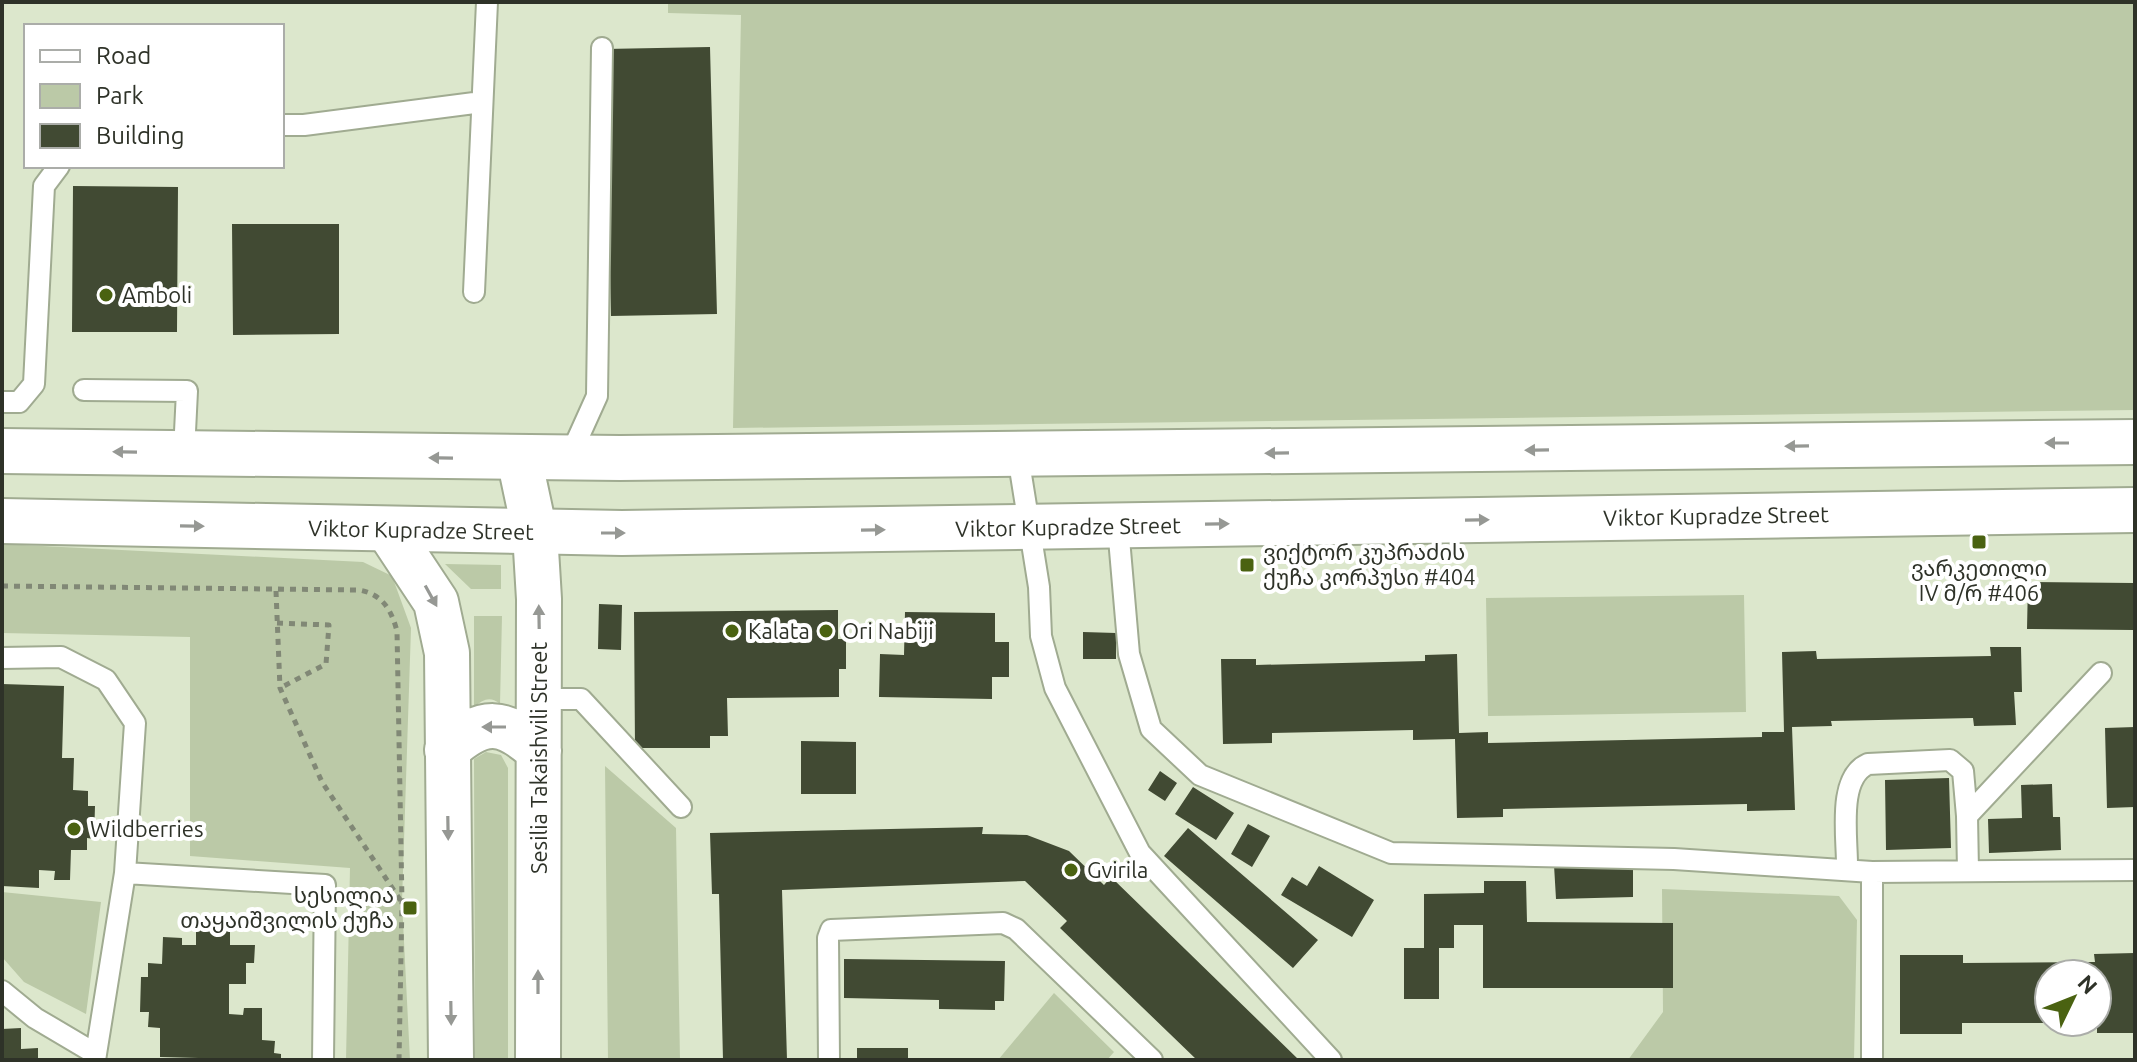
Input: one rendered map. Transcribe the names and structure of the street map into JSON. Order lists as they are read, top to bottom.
{
  "streets": {
    "main road": ["Viktor Kupradze Street", "Sesilia Takaishvili Street"]
  },
  "crossings": [
    ["Viktor Kupradze Street", "Sesilia Takaishvili Street"]
  ],
  "places": {
    "other": [
      "Amboli",
      "Kalata",
      "Ori Nabiji",
      "Wildberries",
      "Gvirila"
    ],
    "transit": ["ვარკეთილი IV მ/რ #406", "ვიქტორ კუპრაძის ქუჩა კორპუსი #404", "სესილია თაყაიშვილის ქუჩა"]
  },
  "legend": ["Road", "Park", "Building"],
  "north": "top right"
}
